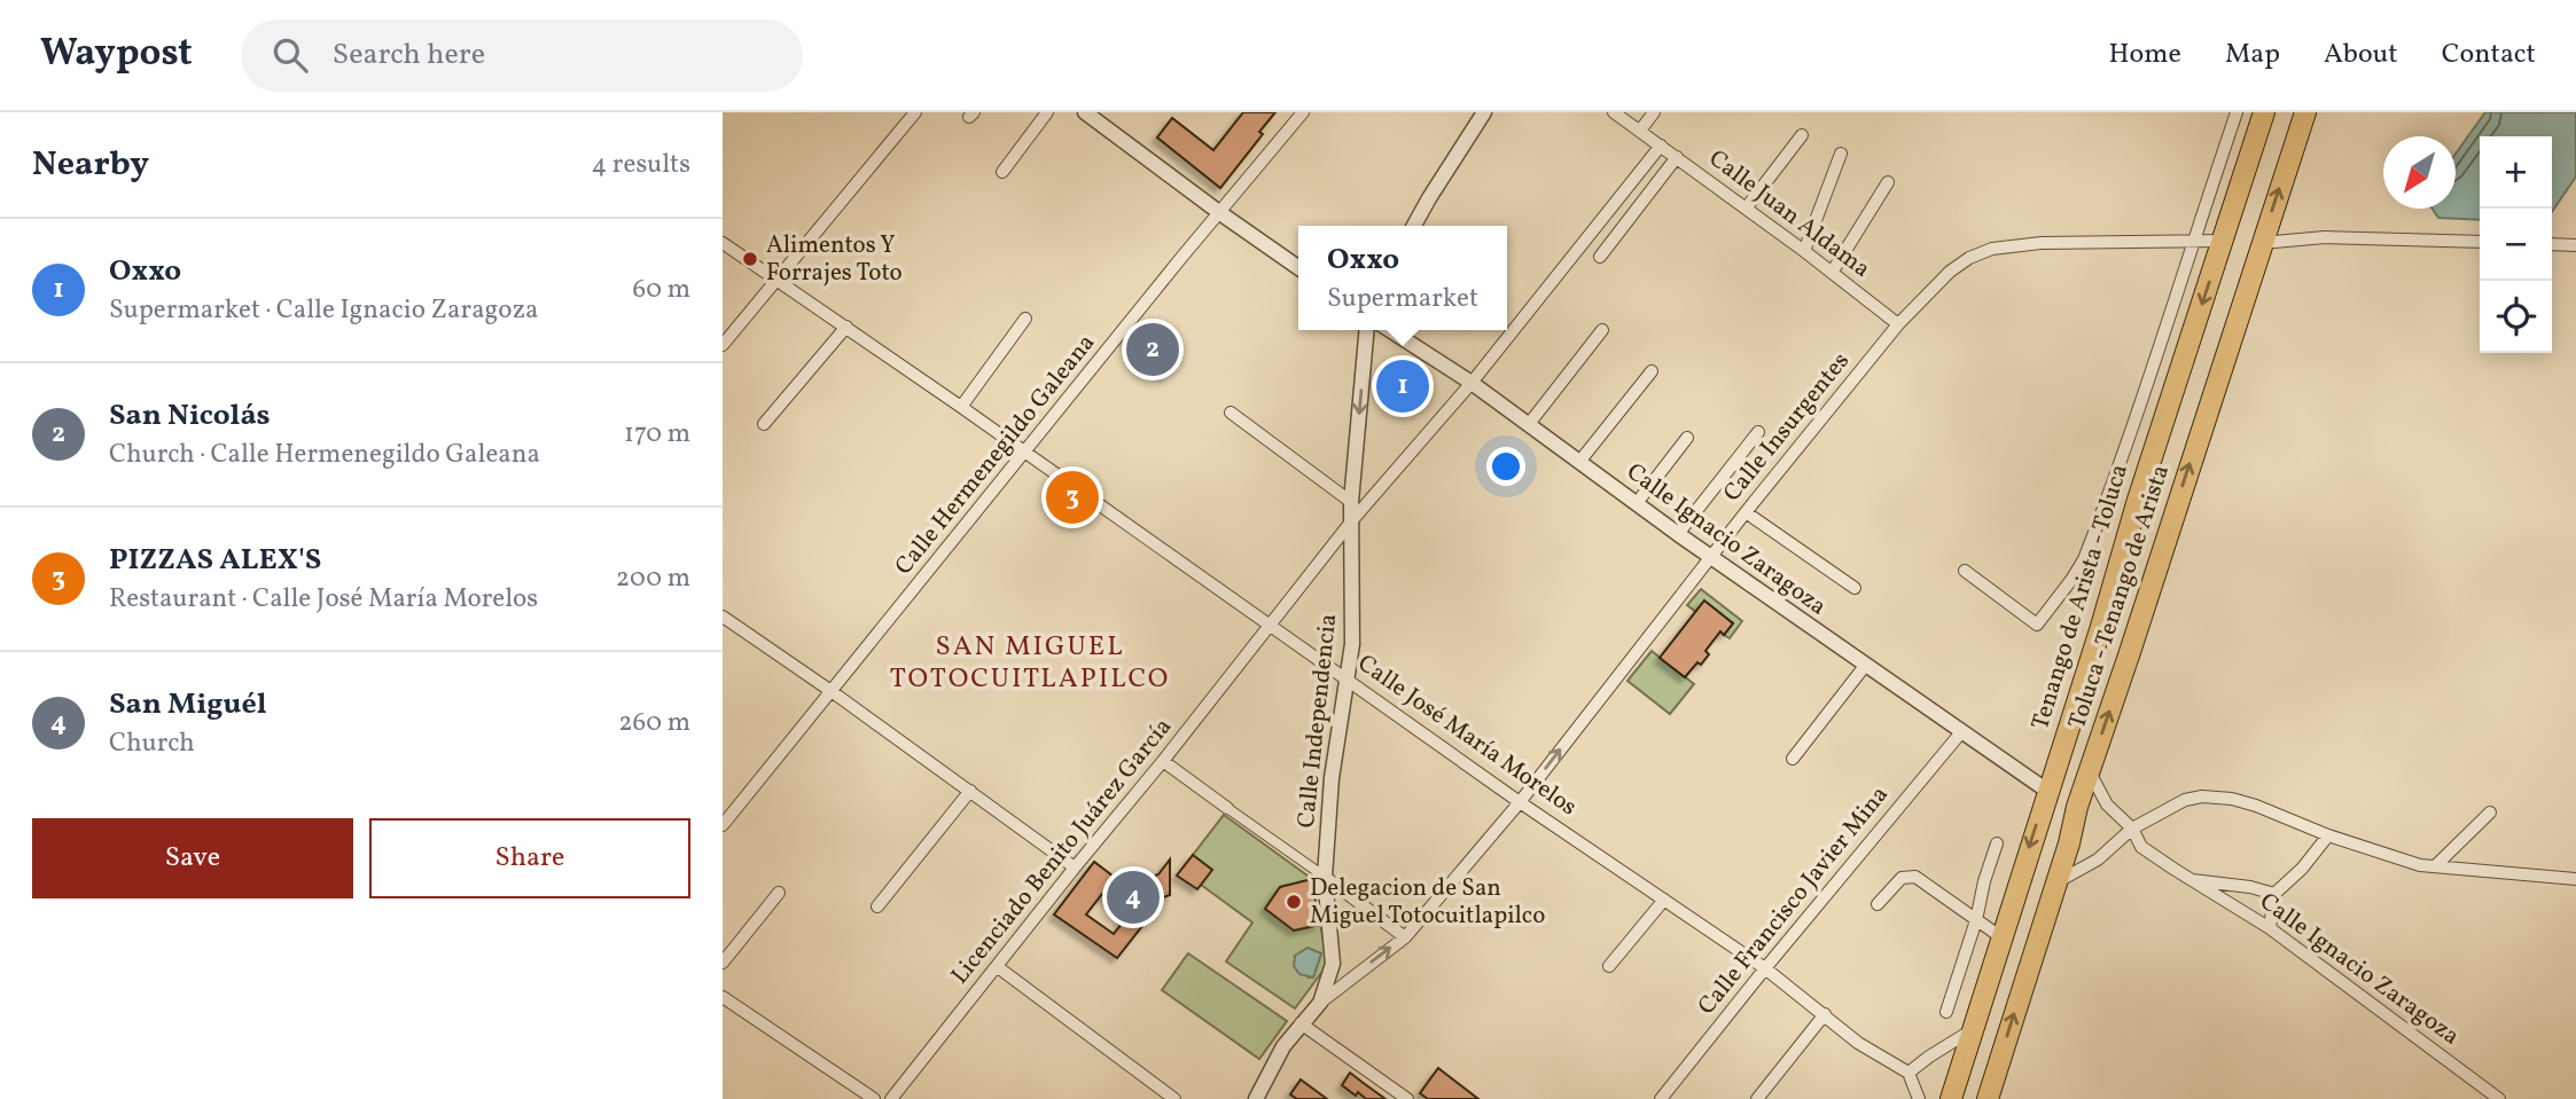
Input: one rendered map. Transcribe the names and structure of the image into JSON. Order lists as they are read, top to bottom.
{
  "streets": {
    "highway": ["Tenango de Arista - Toluca", "Toluca - Tenango de Arista"],
    "street": [
      "Calle Juan Aldama",
      "Calle Insurgentes",
      "Calle Hermenegildo Galeana",
      "Calle Ignacio Zaragoza",
      "Calle Independencia",
      "Calle José María Morelos",
      "Licenciado Benito Juárez García",
      "Calle Francisco Javier Mina"
    ]
  },
  "crossings": [
    ["Calle Juan Aldama", "Calle Insurgentes"],
    ["Calle Juan Aldama", "Licenciado Benito Juárez García"],
    ["Calle Insurgentes", "Calle Ignacio Zaragoza"],
    ["Calle Insurgentes", "Tenango de Arista - Toluca"],
    ["Calle Insurgentes", "Calle Independencia"],
    ["Calle Insurgentes", "Calle José María Morelos"],
    ["Calle Hermenegildo Galeana", "Calle José María Morelos"],
    ["Calle Ignacio Zaragoza", "Tenango de Arista - Toluca"],
    ["Calle Ignacio Zaragoza", "Toluca - Tenango de Arista"],
    ["Calle Ignacio Zaragoza", "Licenciado Benito Juárez García"],
    ["Calle Ignacio Zaragoza", "Calle Francisco Javier Mina"],
    ["Calle Independencia", "Calle José María Morelos"],
    ["Calle Independencia", "Licenciado Benito Juárez García"],
    ["Calle José María Morelos", "Licenciado Benito Juárez García"],
    ["Calle José María Morelos", "Calle Francisco Javier Mina"]
  ],
  "one_way": ["Tenango de Arista - Toluca", "Toluca - Tenango de Arista"],
  "districts": ["SAN MIGUEL TOTOCUITLAPILCO"],
  "places": ["Alimentos Y Forrajes Toto", "Delegacion de San Miguel Totocuitlapilco"],
  "north": "bottom left",
  "page": {
    "header": "Waypost",
    "search": "Search here",
    "nav": [
      "Home",
      "Map",
      "About",
      "Contact"
    ],
    "heading": ["Nearby", "4 results"],
    "map_buttons": ["+", "−"],
    "list": [
      {
        "mark": "1",
        "name": "Oxxo",
        "note": "Supermarket · Calle Ignacio Zaragoza",
        "value": "60 m"
      },
      {
        "mark": "2",
        "name": "San Nicolás",
        "note": "Church · Calle Hermenegildo Galeana",
        "value": "170 m"
      },
      {
        "mark": "3",
        "name": "PIZZAS ALEX'S",
        "note": "Restaurant · Calle José María Morelos",
        "value": "200 m"
      },
      {
        "mark": "4",
        "name": "San Miguél",
        "note": "Church",
        "value": "260 m"
      }
    ],
    "popup": ["Oxxo", "Supermarket"],
    "pins": [
      "2",
      "1",
      "3",
      "4"
    ],
    "buttons": ["Save", "Share"]
  }
}
